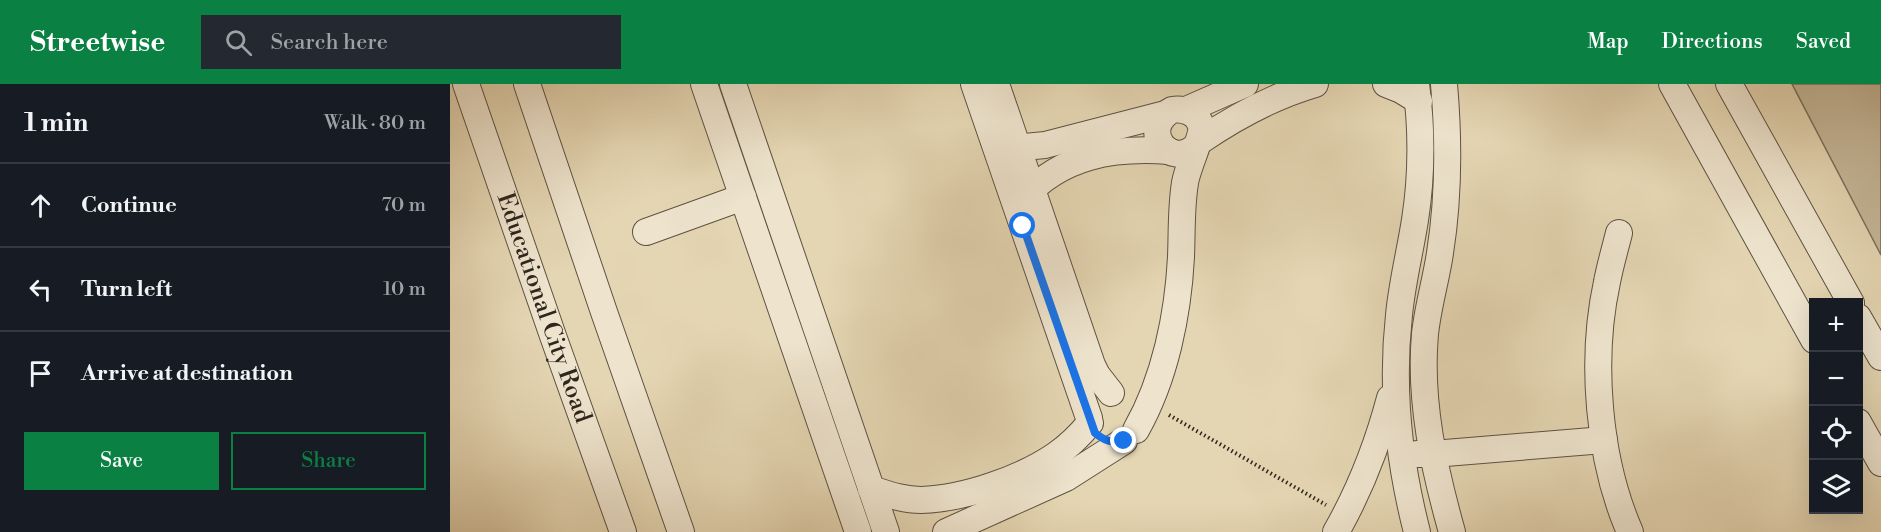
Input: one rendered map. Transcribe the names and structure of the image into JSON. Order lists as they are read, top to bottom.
{
  "streets": {
    "street": ["Educational City Road"]
  },
  "page": {
    "header": "Streetwise",
    "search": "Search here",
    "nav": ["Map", "Directions", "Saved"],
    "heading": ["1 min", "Walk · 80 m"],
    "list": [
      ["Continue", "70 m"],
      ["Turn left", "10 m"],
      "Arrive at destination"
    ],
    "map_buttons": ["+", "−"],
    "buttons": ["Save", "Share"]
  }
}
